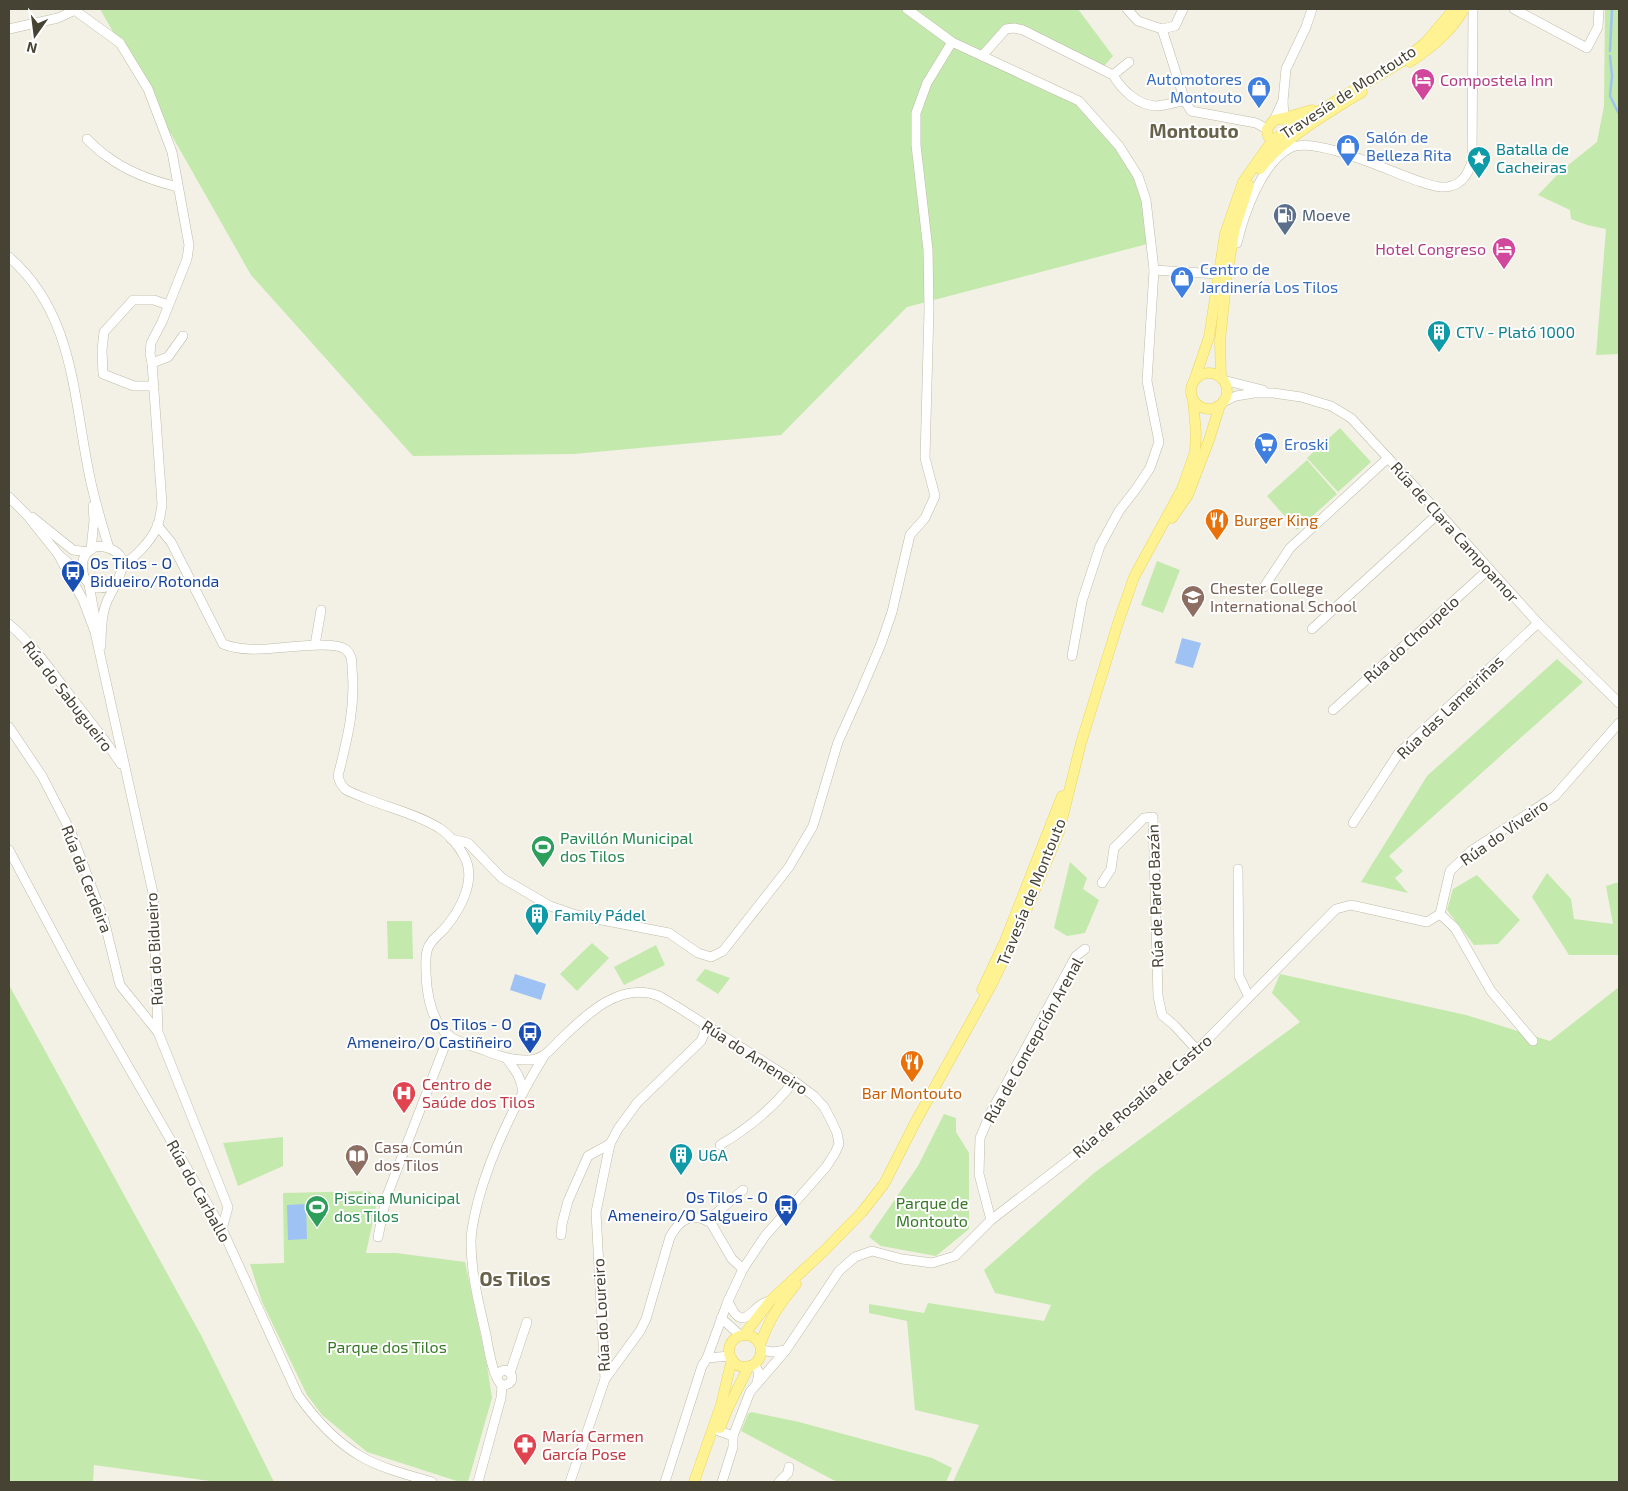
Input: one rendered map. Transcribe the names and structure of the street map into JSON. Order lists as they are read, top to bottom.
{
  "streets": {
    "main road": ["Travesía de Montouto"],
    "street": [
      "Rúa de Clara Campoamor",
      "Rúa do Choupelo",
      "Rúa do Sabugueiro",
      "Rúa das Lameiriñas",
      "Rúa do Viveiro",
      "Rúa da Cerdeira",
      "Rúa de Pardo Bazán",
      "Rúa do Bidueiro",
      "Rúa de Concepción Arenal",
      "Rúa do Ameneiro",
      "Rúa de Rosalía de Castro",
      "Rúa do Carballo",
      "Rúa do Loureiro"
    ]
  },
  "crossings": [
    ["Rúa de Clara Campoamor", "Rúa do Choupelo"],
    ["Rúa de Clara Campoamor", "Rúa das Lameiriñas"],
    ["Rúa do Sabugueiro", "Rúa do Bidueiro"],
    ["Rúa do Viveiro", "Rúa de Rosalía de Castro"],
    ["Rúa da Cerdeira", "Rúa do Bidueiro"],
    ["Rúa de Pardo Bazán", "Rúa de Rosalía de Castro"],
    ["Rúa do Bidueiro", "Rúa do Carballo"],
    ["Rúa de Concepción Arenal", "Rúa de Rosalía de Castro"],
    ["Rúa do Ameneiro", "Rúa do Loureiro"]
  ],
  "districts": ["Montouto", "Os Tilos"],
  "parks": ["Parque de Montouto", "Parque dos Tilos"],
  "places": {
    "hotel": ["Compostela Inn", "Hotel Congreso"],
    "shop": ["Automotores Montouto", "Salón de Belleza Rita", "Centro de Jardinería Los Tilos"],
    "place": ["Batalla de Cacheiras"],
    "fuel station": ["Moeve"],
    "building": ["CTV - Plató 1000", "Family Pádel", "U6A"],
    "supermarket": ["Eroski"],
    "restaurant": ["Burger King", "Bar Montouto"],
    "bus stop": ["Os Tilos - O Bidueiro/Rotonda", "Os Tilos - O Ameneiro/O Castiñeiro", "Os Tilos - O Ameneiro/O Salgueiro"],
    "school or university": ["Chester College International School"],
    "sports": ["Pavillón Municipal dos Tilos", "Piscina Municipal dos Tilos"],
    "hospital": ["Centro de Saúde dos Tilos"],
    "library": ["Casa Común dos Tilos"],
    "pharmacy": ["María Carmen García Pose"]
  },
  "north": "bottom"
}
